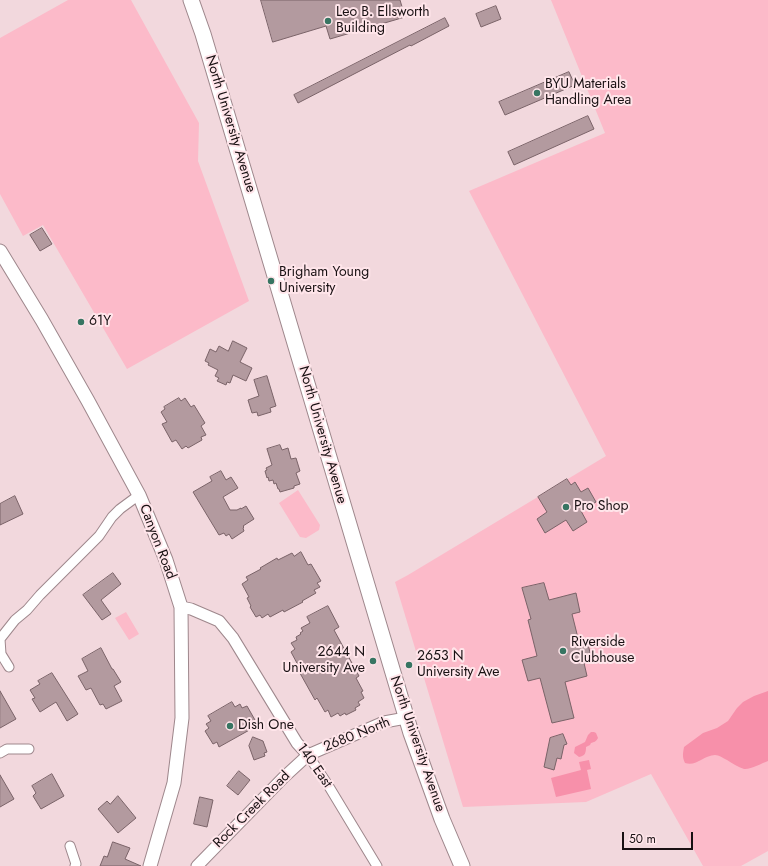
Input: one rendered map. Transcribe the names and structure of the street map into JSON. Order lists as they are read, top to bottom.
{
  "streets": {
    "highway": ["North University Avenue"],
    "main road": ["Canyon Road"],
    "street": ["2680 North", "140 East", "Rock Creek Road"]
  },
  "crossings": [
    ["North University Avenue", "2680 North"],
    ["Canyon Road", "140 East"],
    ["2680 North", "140 East"],
    ["2680 North", "Rock Creek Road"],
    ["140 East", "Rock Creek Road"]
  ],
  "places": [
    "Leo B. Ellsworth Building",
    "BYU Materials Handling Area",
    "Brigham Young University",
    "61Y",
    "Pro Shop",
    "Riverside Clubhouse",
    "2644 N University Ave",
    "2653 N University Ave",
    "Dish One"
  ],
  "scale_bar": "50 m"
}
